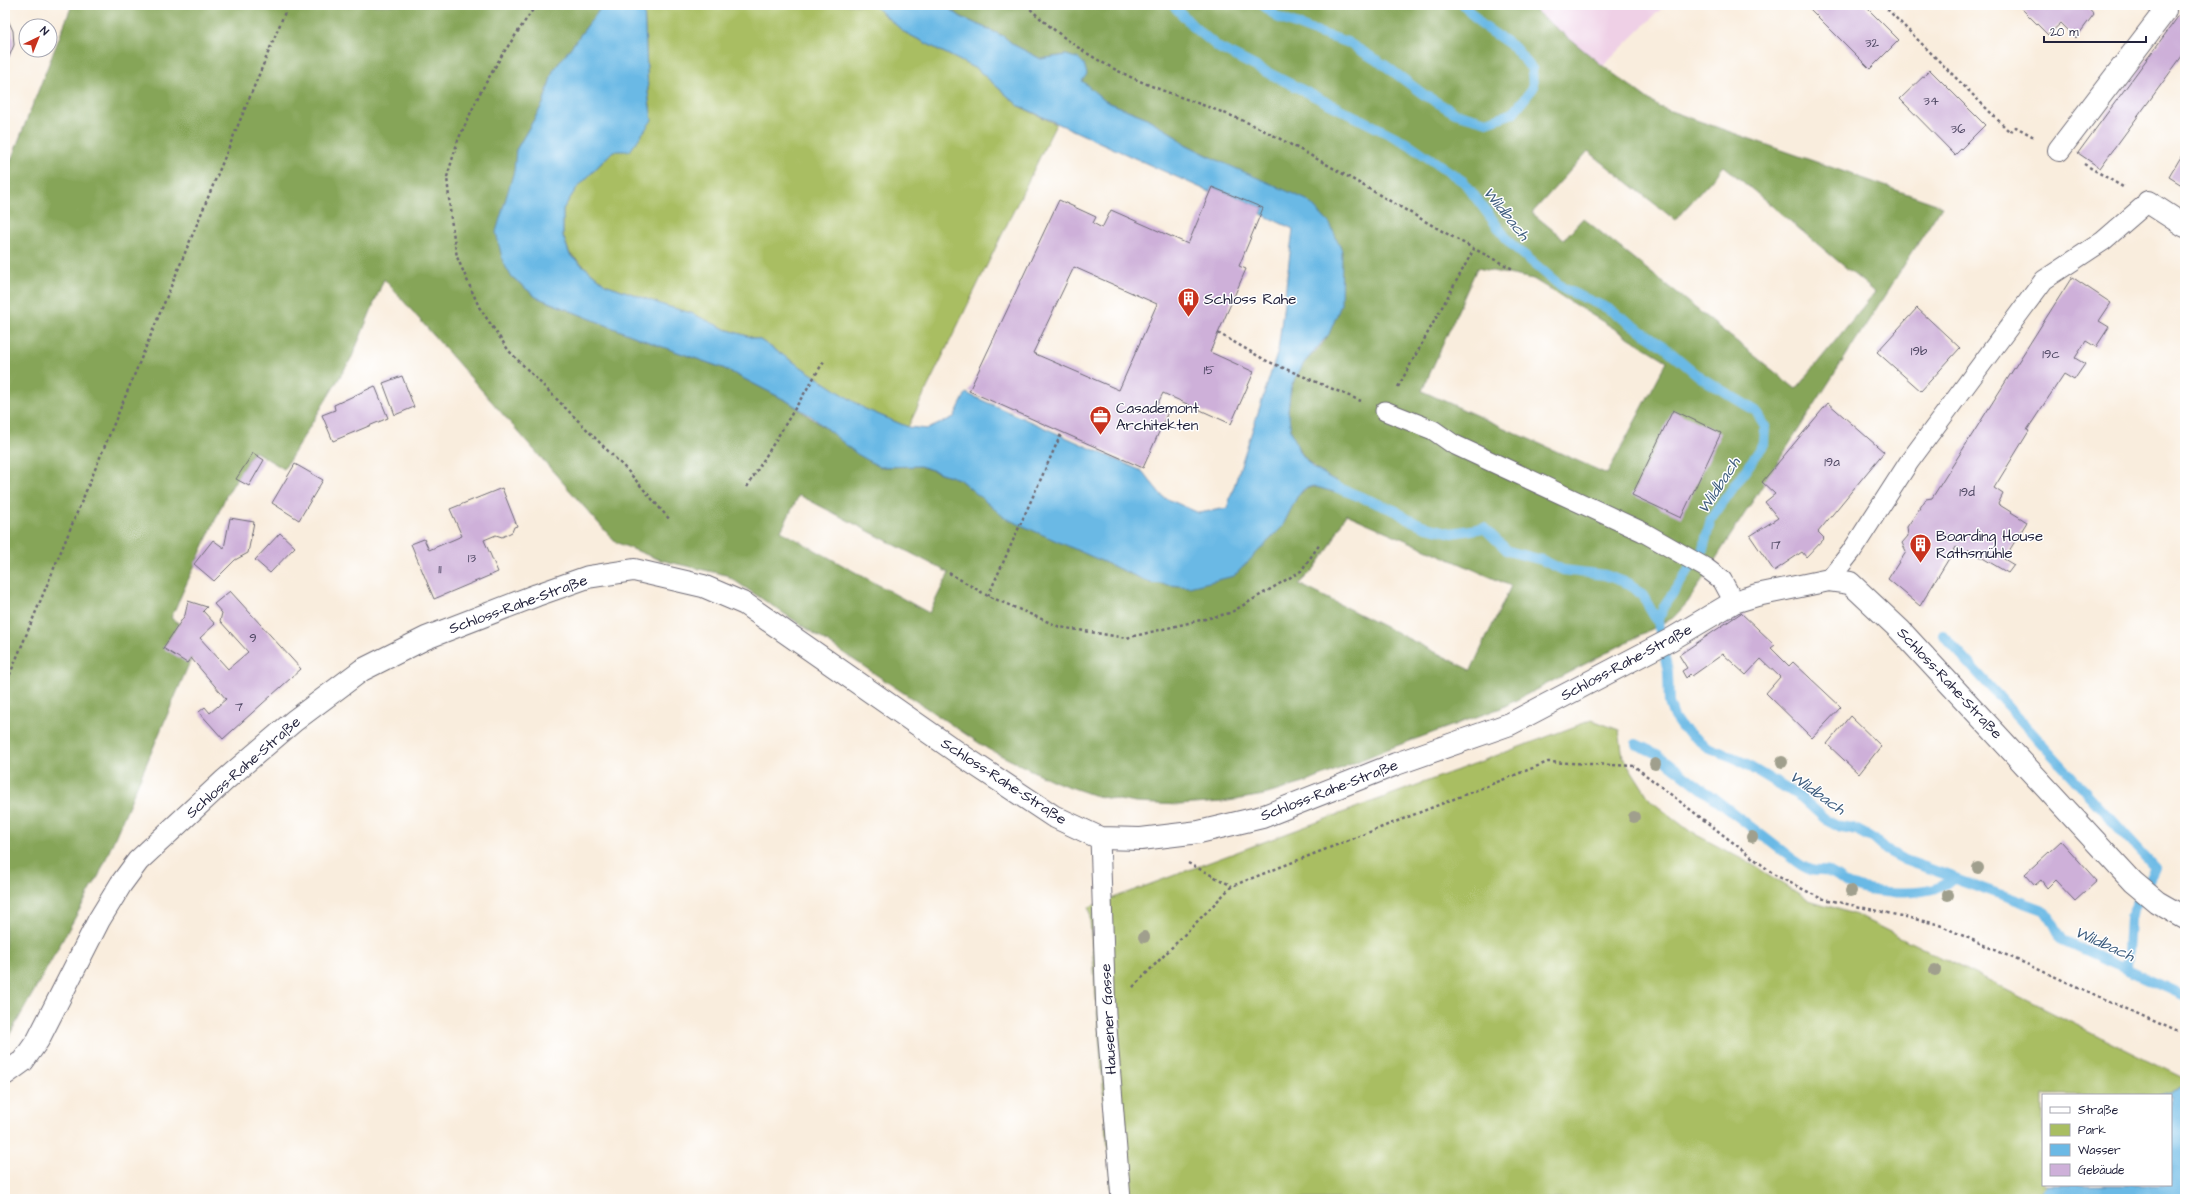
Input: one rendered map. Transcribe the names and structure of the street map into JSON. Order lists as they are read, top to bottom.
{
  "streets": {
    "street": ["Schloss-Rahe-Straße"],
    "lane": ["Hausener Gasse"]
  },
  "crossings": [
    ["Schloss-Rahe-Straße", "Hausener Gasse"]
  ],
  "water": ["Wildbach"],
  "places": {
    "building": ["Schloss Rahe", "Boarding House Rathsmühle"],
    "office": ["Casademont Architekten"]
  },
  "house_numbers": [
    "32",
    "34",
    "36",
    "19b",
    "19c",
    "15",
    "19a",
    "19d",
    "17",
    "13",
    "11",
    "9",
    "7"
  ],
  "legend": [
    "Straße",
    "Park",
    "Wasser",
    "Gebäude"
  ],
  "scale_bar": "20 m",
  "north": "top right"
}
